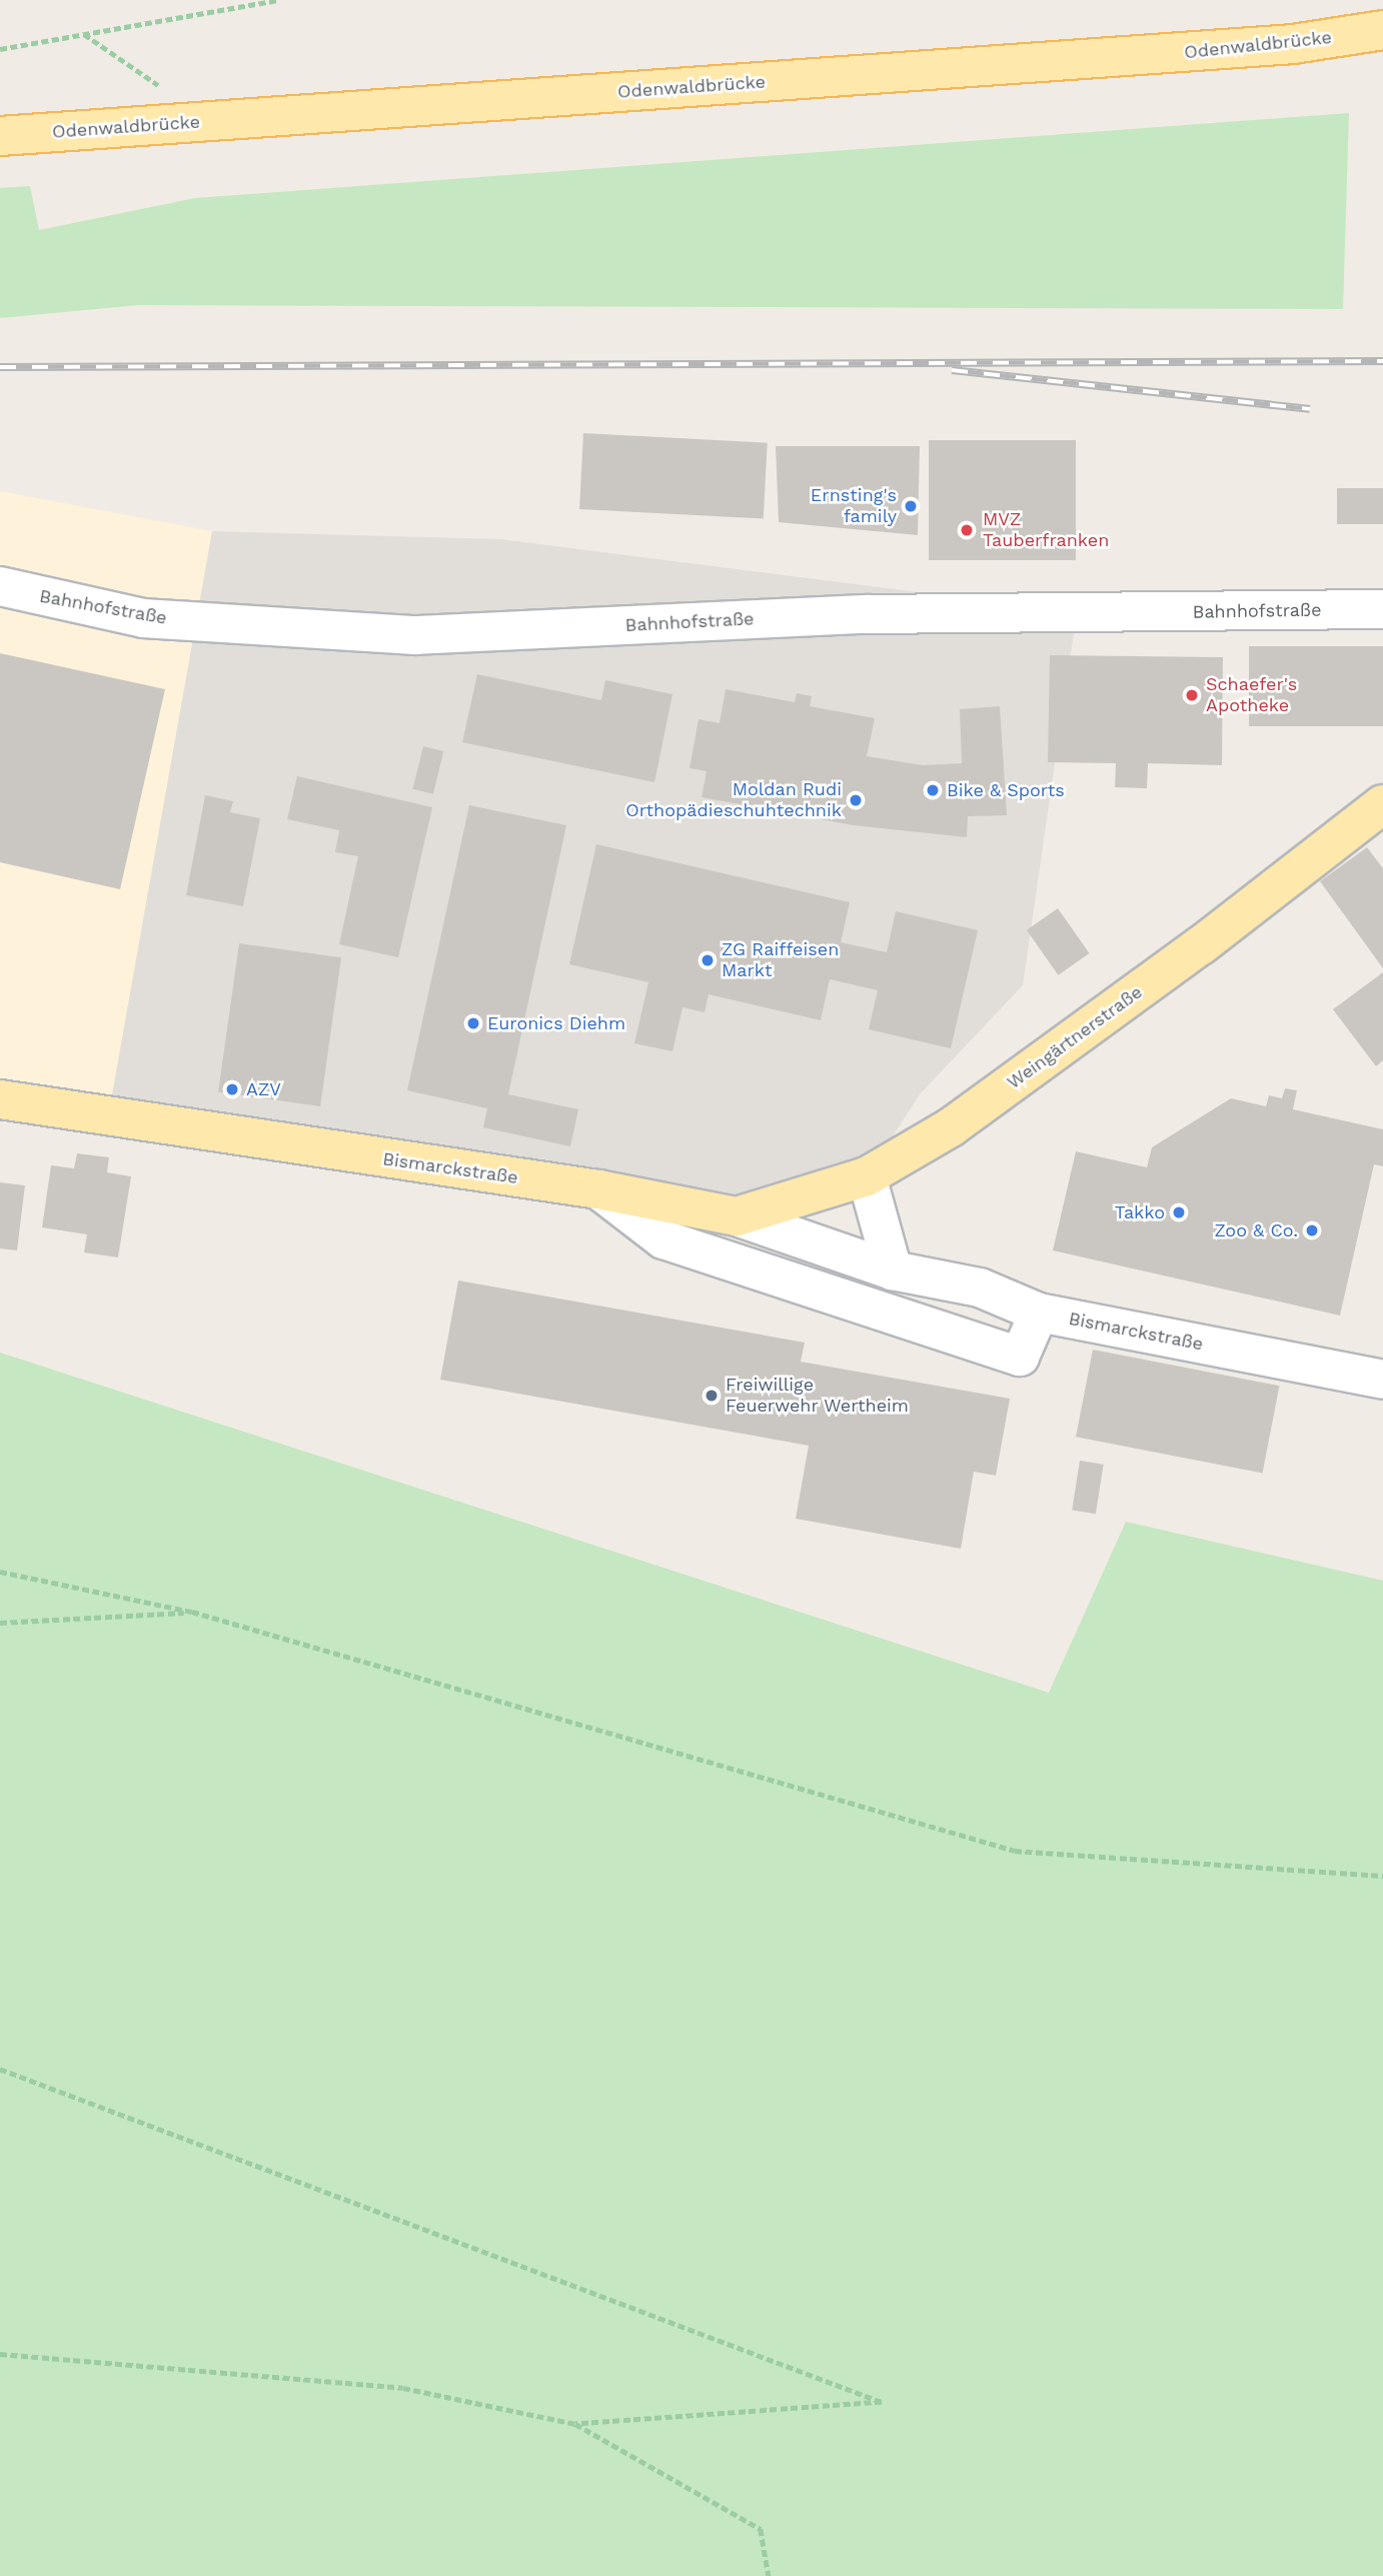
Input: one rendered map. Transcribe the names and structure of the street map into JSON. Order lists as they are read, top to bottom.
{
  "streets": {
    "main road": ["Odenwaldbrücke", "Weingärtnerstraße", "Bismarckstraße"],
    "street": ["Bahnhofstraße"]
  },
  "crossings": [
    ["Weingärtnerstraße", "Bismarckstraße"]
  ],
  "places": [
    "Ernsting's family",
    "MVZ Tauberfranken",
    "Schaefer's Apotheke",
    "Bike & Sports",
    "Moldan Rudi Orthopädieschuhtechnik",
    "ZG Raiffeisen Markt",
    "Euronics Diehm",
    "AZV",
    "Takko",
    "Zoo & Co.",
    "Freiwillige Feuerwehr Wertheim"
  ]
}
